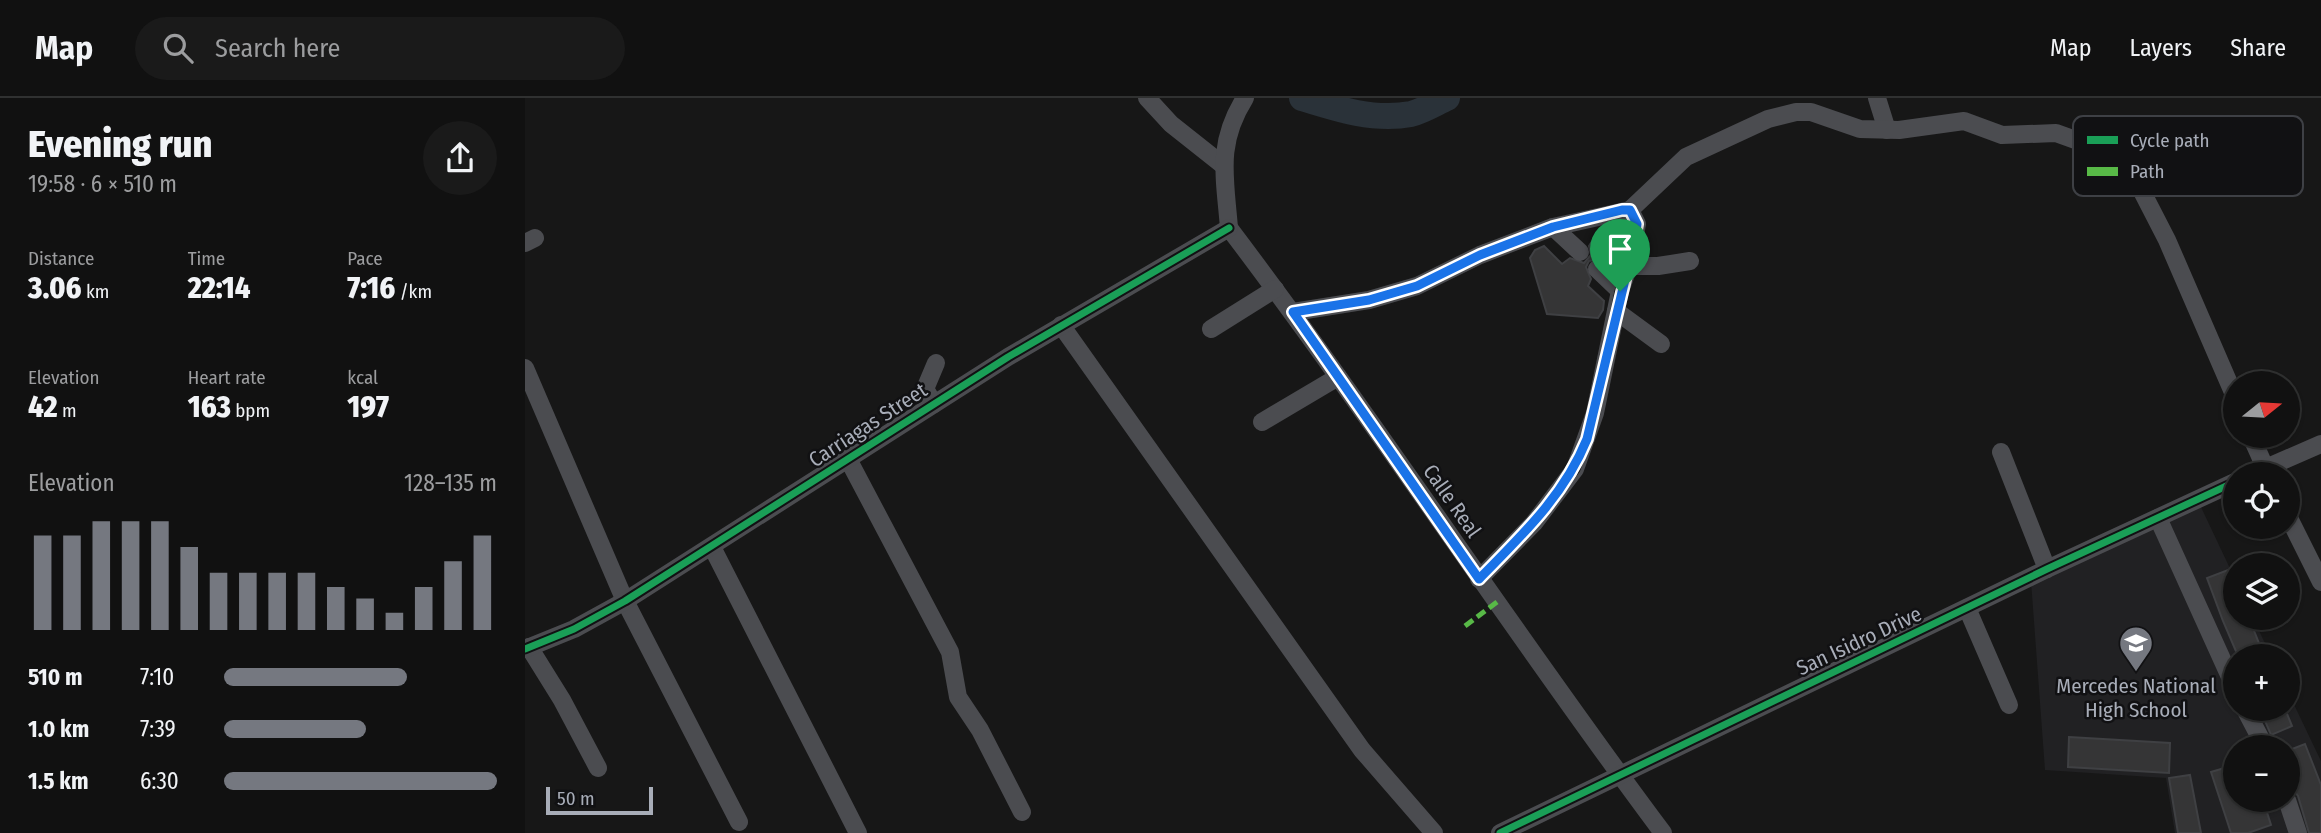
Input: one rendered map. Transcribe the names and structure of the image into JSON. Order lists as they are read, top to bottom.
{
  "streets": {
    "street": ["Carriagas Street", "Calle Real", "San Isidro Drive"]
  },
  "crossings": [
    ["Carriagas Street", "Calle Real"],
    ["Calle Real", "San Isidro Drive"]
  ],
  "places": {
    "school or university": ["Mercedes National High School"]
  },
  "legend": ["Cycle path", "Path"],
  "scale_bar": "50 m",
  "north": "right",
  "page": {
    "header": "Map",
    "search": "Search here",
    "nav": ["Map", "Layers", "Share"],
    "heading": ["Evening run", "19:58 · 6 × 510 m"],
    "stats": [
      ["Distance", "3.06 km"],
      ["Time", "22:14"],
      ["Pace", "7:16 /km"],
      ["Elevation", "42 m"],
      ["Heart rate", "163 bpm"],
      ["kcal", "197"]
    ],
    "map_buttons": ["+", "−"],
    "chart": ["Elevation", "128–135 m"],
    "list": [
      {
        "name": "510 m",
        "note": "7:10"
      },
      {
        "name": "1.0 km",
        "note": "7:39"
      },
      {
        "name": "1.5 km",
        "note": "6:30"
      }
    ],
    "scale": "50 m"
  }
}
